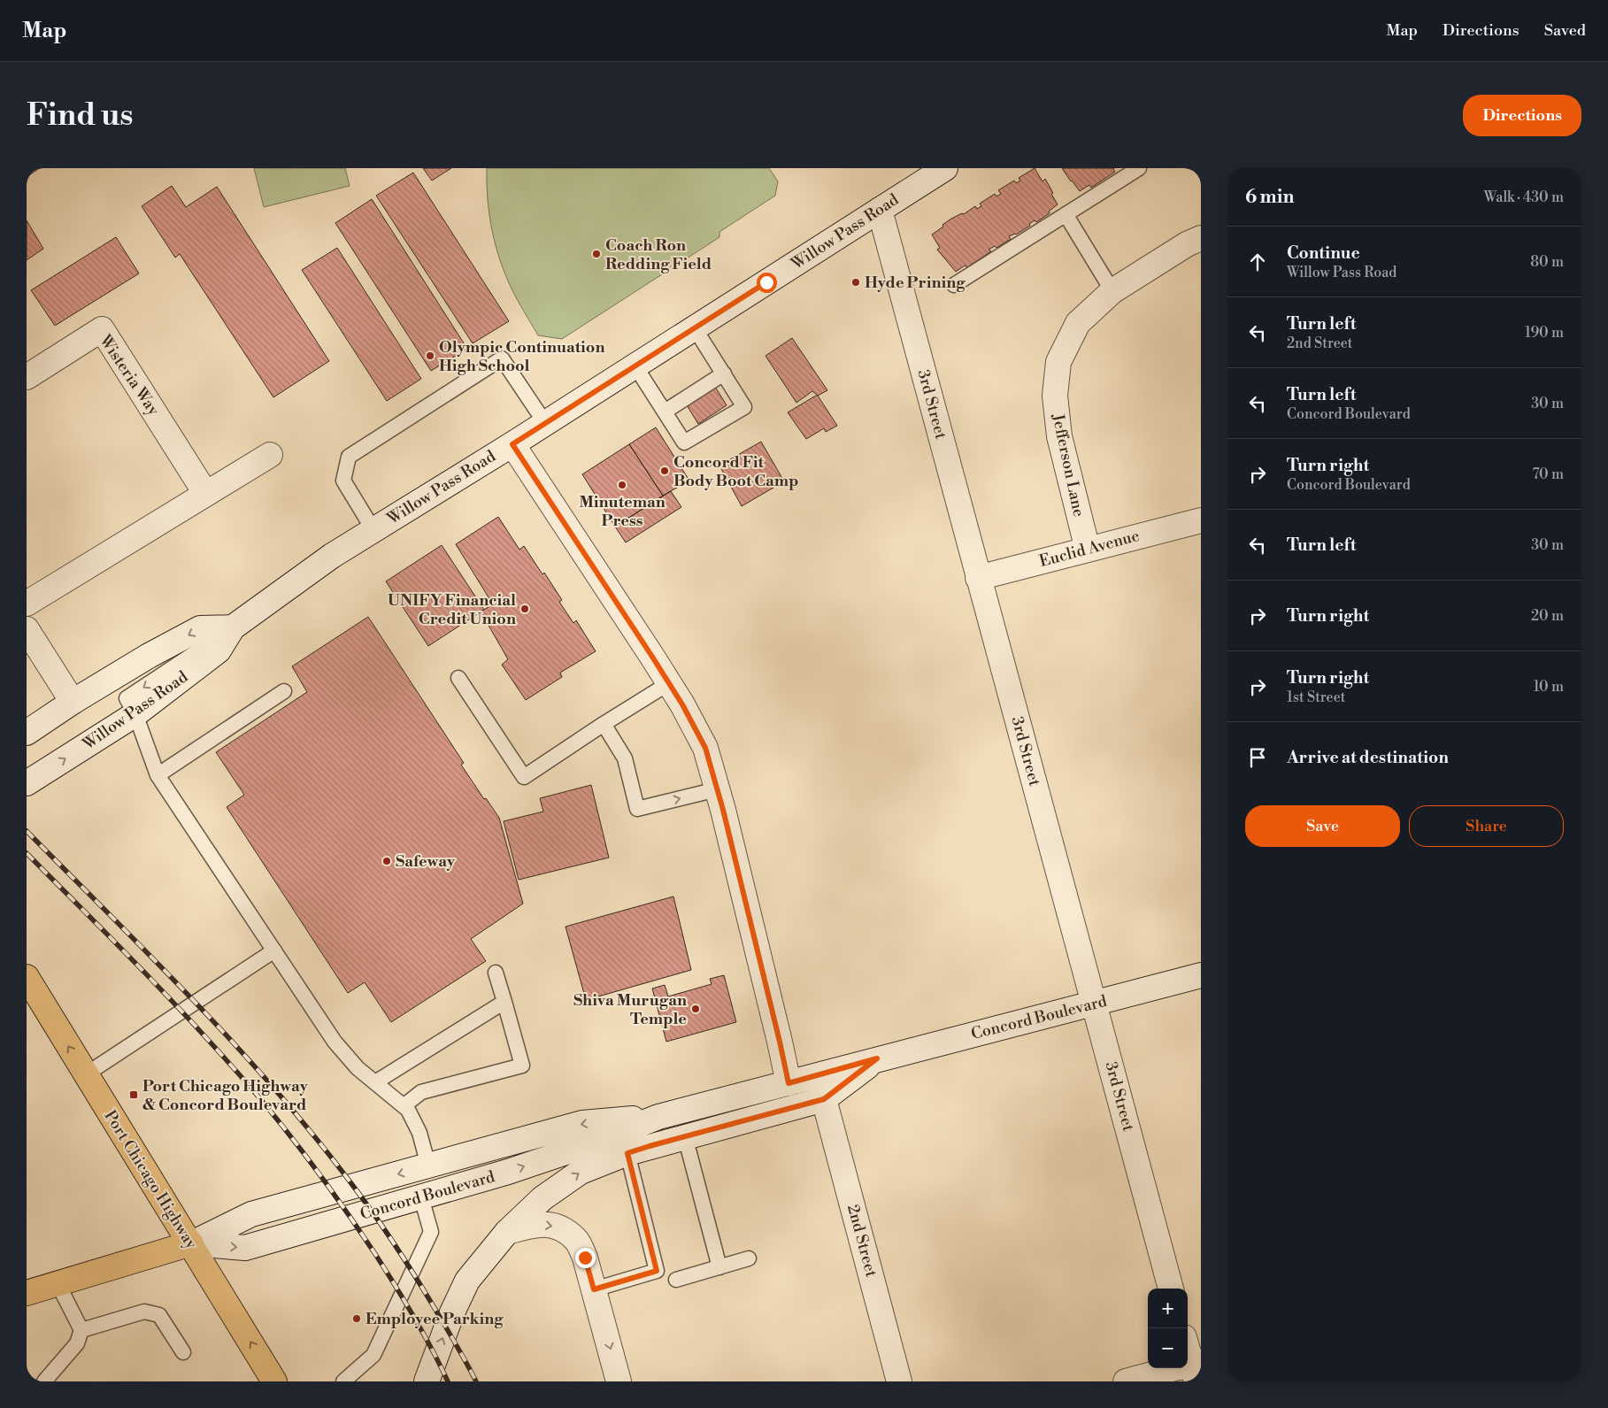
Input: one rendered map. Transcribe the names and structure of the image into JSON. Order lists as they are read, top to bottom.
{
  "streets": {
    "main road": ["Concord Boulevard", "Port Chicago Highway"],
    "street": [
      "Willow Pass Road",
      "Wisteria Way",
      "3rd Street",
      "Jefferson Lane",
      "Euclid Avenue",
      "2nd Street"
    ]
  },
  "crossings": [
    ["Willow Pass Road", "3rd Street"],
    ["3rd Street", "Euclid Avenue"],
    ["3rd Street", "Concord Boulevard"],
    ["Jefferson Lane", "Euclid Avenue"],
    ["Concord Boulevard", "Port Chicago Highway"],
    ["Concord Boulevard", "2nd Street"]
  ],
  "one_way": ["Port Chicago Highway"],
  "places": {
    "other": [
      "Coach Ron Redding Field",
      "Hyde Prining",
      "Olympic Continuation High School",
      "Concord Fit Body Boot Camp",
      "Minuteman Press",
      "UNIFY Financial Credit Union",
      "Safeway",
      "Shiva Murugan Temple",
      "Employee Parking"
    ],
    "transit": ["Port Chicago Highway & Concord Boulevard"]
  },
  "page": {
    "header": "Map",
    "nav": ["Map", "Directions", "Saved"],
    "buttons": [
      "Directions",
      ["Save", "Share"]
    ],
    "title": "Find us",
    "heading": ["6 min", "Walk · 430 m"],
    "list": [
      ["Continue", "Willow Pass Road", "80 m"],
      ["Turn left", "2nd Street", "190 m"],
      ["Turn left", "Concord Boulevard", "30 m"],
      ["Turn right", "Concord Boulevard", "70 m"],
      ["Turn left", "30 m"],
      ["Turn right", "20 m"],
      ["Turn right", "1st Street", "10 m"],
      "Arrive at destination"
    ],
    "map_buttons": ["+", "−"]
  }
}
